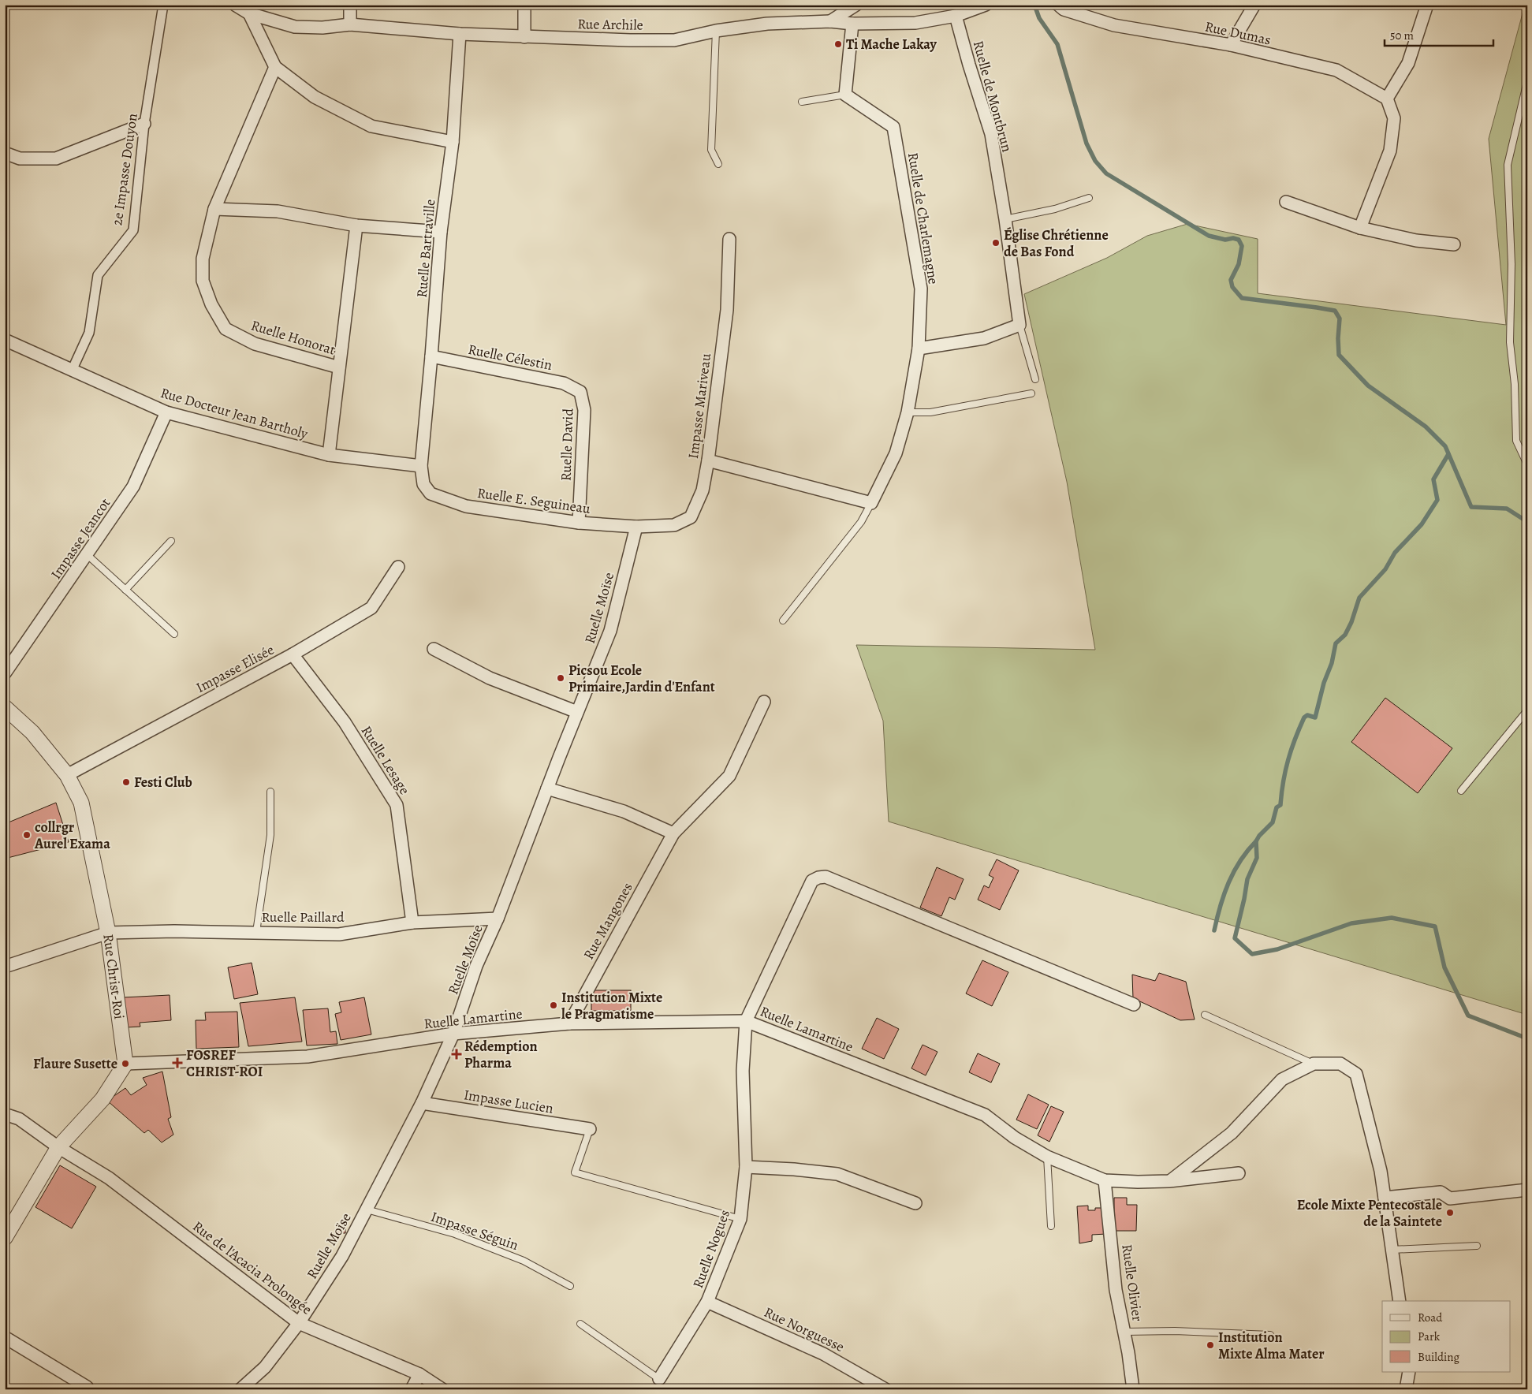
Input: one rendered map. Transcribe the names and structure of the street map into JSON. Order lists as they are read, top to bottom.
{
  "streets": {
    "street": [
      "Rue Archile",
      "Rue Dumas",
      "Ruelle de Montbrun",
      "2e Impasse Douyon",
      "Ruelle de Charlemagne",
      "Ruelle Bartraville",
      "Ruelle Honorat",
      "Ruelle Célestin",
      "Impasse Mariveau",
      "Rue Docteur Jean Bartholy",
      "Ruelle David",
      "Ruelle E. Seguineau",
      "Impasse Jeancot",
      "Ruelle Moïse",
      "Impasse Elisée",
      "Ruelle Lesage",
      "Ruelle Paillard",
      "Rue Mangones",
      "Rue Christ-Roi",
      "Ruelle Lamartine",
      "Impasse Lucien",
      "Ruelle Nogues",
      "Rue de l'Acacia Prolongée",
      "Ruelle Olivier",
      "Rue Norguesse"
    ],
    "lane": ["Impasse Séguin"]
  },
  "crossings": [
    ["Rue Archile", "Ruelle de Montbrun"],
    ["Rue Archile", "Ruelle Bartraville"],
    ["2e Impasse Douyon", "Rue Docteur Jean Bartholy"],
    ["Ruelle Bartraville", "Ruelle Célestin"],
    ["Ruelle Bartraville", "Rue Docteur Jean Bartholy"],
    ["Ruelle Bartraville", "Ruelle E. Seguineau"],
    ["Ruelle Célestin", "Ruelle David"],
    ["Impasse Mariveau", "Ruelle E. Seguineau"],
    ["Impasse Mariveau", "Ruelle Moïse"],
    ["Rue Docteur Jean Bartholy", "Impasse Jeancot"],
    ["Ruelle David", "Ruelle E. Seguineau"],
    ["Ruelle E. Seguineau", "Ruelle Moïse"],
    ["Ruelle Moïse", "Ruelle Paillard"],
    ["Ruelle Moïse", "Ruelle Lamartine"],
    ["Ruelle Moïse", "Impasse Lucien"],
    ["Ruelle Moïse", "Impasse Séguin"],
    ["Ruelle Moïse", "Rue de l'Acacia Prolongée"],
    ["Impasse Elisée", "Ruelle Lesage"],
    ["Impasse Elisée", "Rue Christ-Roi"],
    ["Ruelle Lesage", "Ruelle Paillard"],
    ["Ruelle Paillard", "Rue Christ-Roi"],
    ["Rue Mangones", "Ruelle Lamartine"],
    ["Rue Christ-Roi", "Ruelle Lamartine"],
    ["Ruelle Lamartine", "Ruelle Nogues"],
    ["Ruelle Lamartine", "Ruelle Olivier"],
    ["Ruelle Nogues", "Rue Norguesse"]
  ],
  "places": {
    "other": [
      "Ti Mache Lakay",
      "Église Chrétienne de Bas Fond",
      "Picsou Ecole Primaire,Jardin d'Enfant",
      "Festi Club",
      "collrgr Aurel Exama",
      "Institution Mixte le Pragmatisme",
      "Flaure Susette",
      "Ecole Mixte Pentecostale de la Saintete",
      "Institution Mixte Alma Mater"
    ],
    "health": ["Rédemption Pharma", "FOSREF CHRIST-ROI"]
  },
  "legend": ["Road", "Park", "Building"],
  "scale_bar": "50 m"
}
